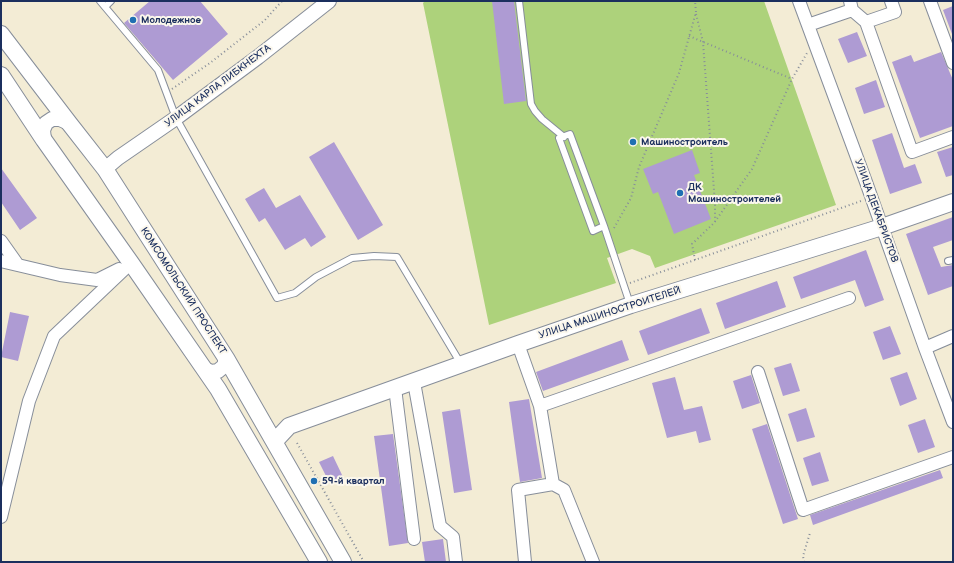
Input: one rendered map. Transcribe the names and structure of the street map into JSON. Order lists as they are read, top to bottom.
{
  "streets": {
    "main road": ["КОМСОМОЛЬСКИЙ ПРОСПЕКТ", "УЛИЦА МАШИНОСТРОИТЕЛЕЙ"],
    "street": ["УЛИЦА КАРЛА ЛИБКНЕХТА", "УЛИЦА ДЕКАБРИСТОВ"]
  },
  "crossings": [
    ["УЛИЦА КАРЛА ЛИБКНЕХТА", "КОМСОМОЛЬСКИЙ ПРОСПЕКТ"],
    ["УЛИЦА ДЕКАБРИСТОВ", "УЛИЦА МАШИНОСТРОИТЕЛЕЙ"],
    ["КОМСОМОЛЬСКИЙ ПРОСПЕКТ", "УЛИЦА МАШИНОСТРОИТЕЛЕЙ"]
  ],
  "places": [
    "Молодежное",
    "Машиностроитель",
    "ДК Машиностроителей",
    "59-й квартал"
  ]
}
